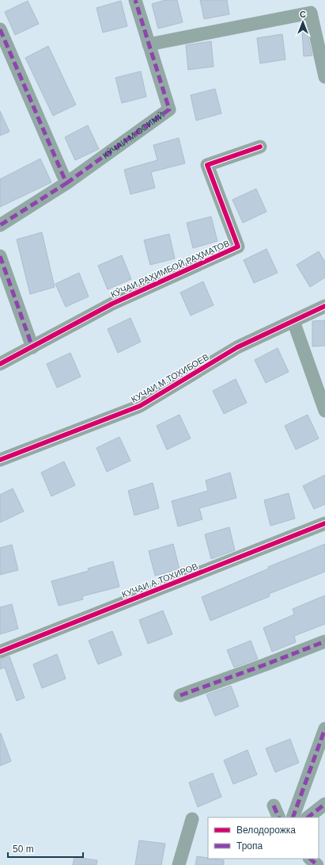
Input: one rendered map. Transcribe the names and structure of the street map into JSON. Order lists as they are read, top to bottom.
{
  "streets": {
    "street": [
      "КӮЧАИ М.ОСИМӢ",
      "КӮЧАИ РАҲИМБОЙ РАҲМАТОВ",
      "КУЧАИ М.ТОХИБОЕВ",
      "КУЧАИ А.ТОХИРОВ"
    ]
  },
  "legend": ["Велодорожка", "Тропа"],
  "scale_bar": "50 m",
  "north": "top"
}
